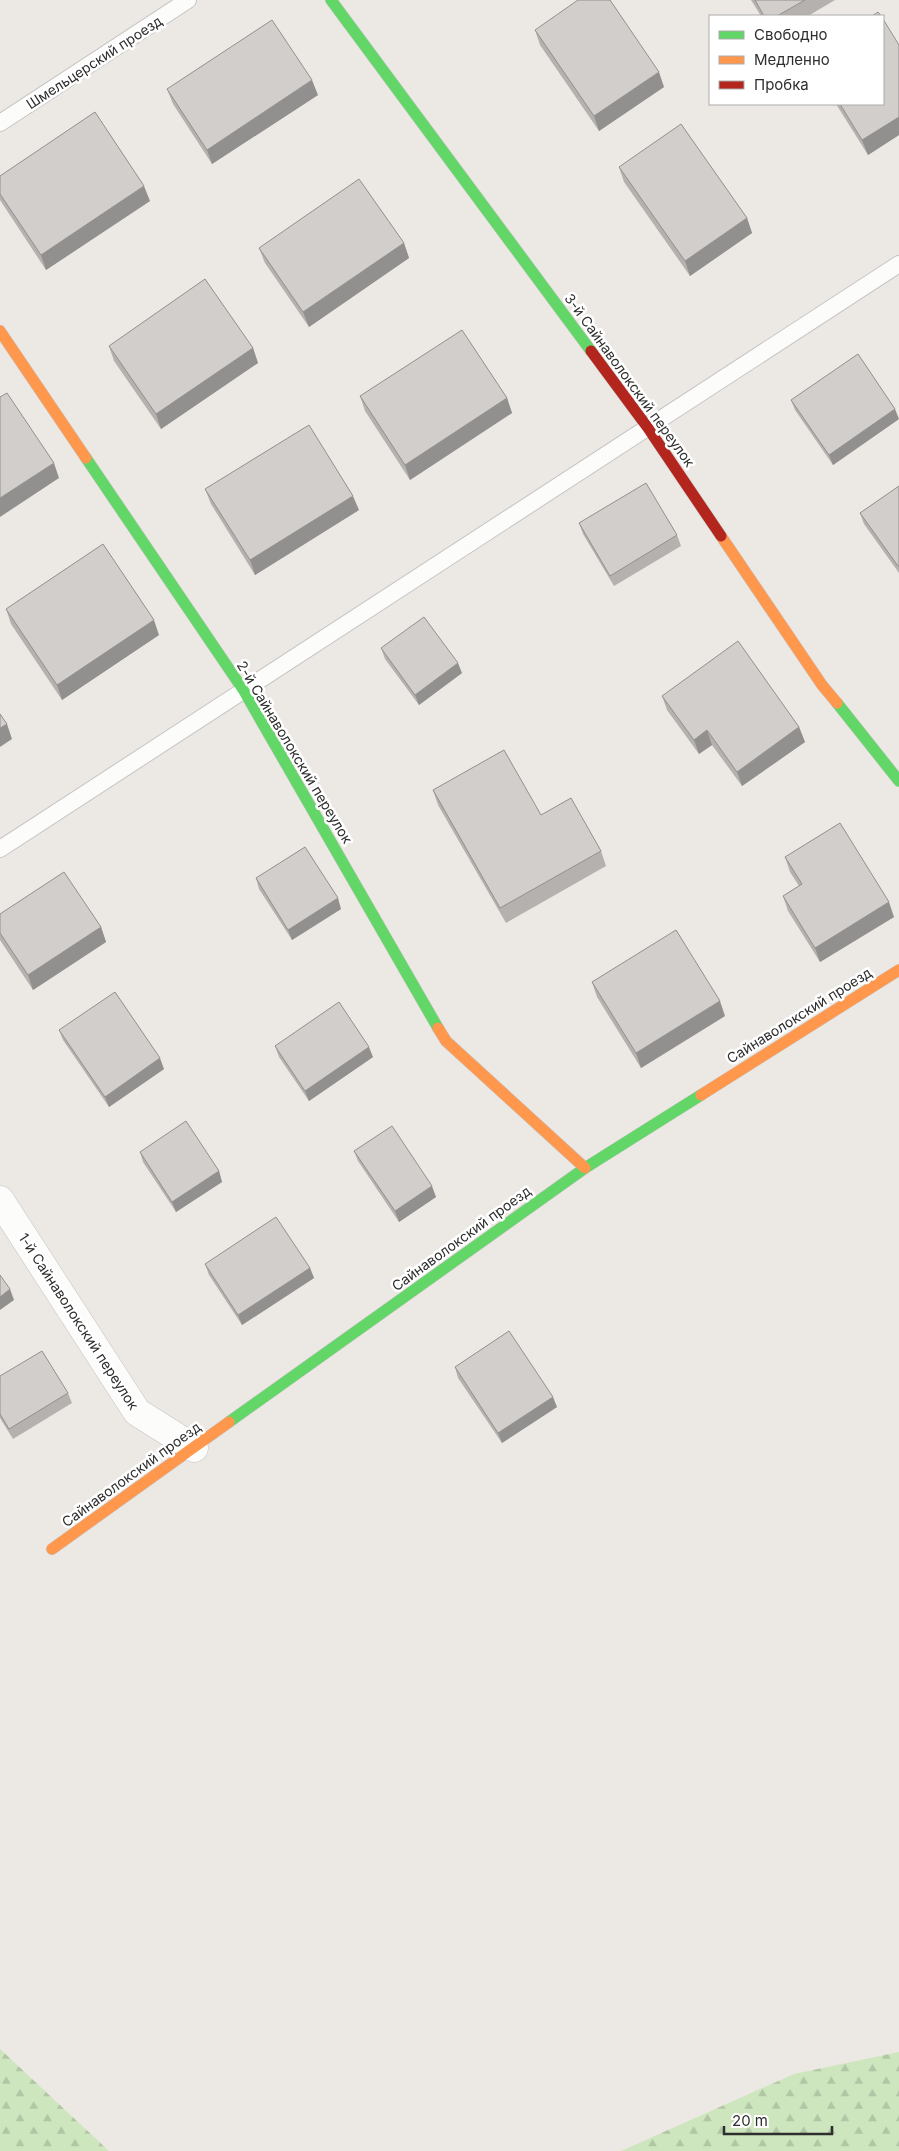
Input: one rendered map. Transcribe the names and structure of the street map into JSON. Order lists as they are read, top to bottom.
{
  "streets": {
    "street": [
      "3-й Сайнаволокский переулок",
      "2-й Сайнаволокский переулок",
      "Сайнаволокский проезд",
      "1-й Сайнаволокский переулок"
    ],
    "lane": ["Шмельцерский проезд"]
  },
  "crossings": [
    ["2-й Сайнаволокский переулок", "Сайнаволокский проезд"],
    ["Сайнаволокский проезд", "1-й Сайнаволокский переулок"]
  ],
  "legend": ["Свободно", "Медленно", "Пробка"],
  "scale_bar": "20 m"
}
